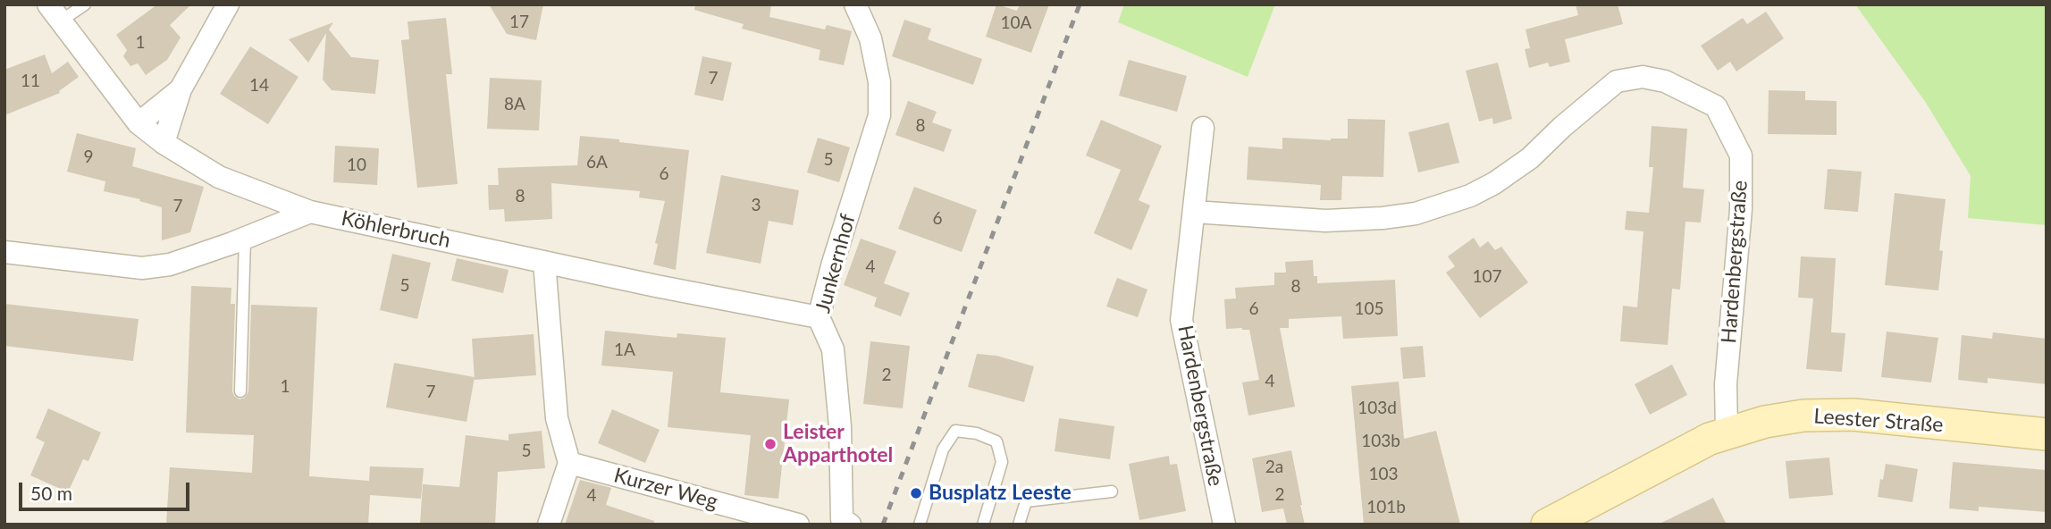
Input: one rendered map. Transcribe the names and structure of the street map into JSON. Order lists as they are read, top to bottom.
{
  "streets": {
    "street": [
      "Köhlerbruch",
      "Hardenbergstraße",
      "Junkernhof",
      "Leester Straße",
      "Kurzer Weg"
    ]
  },
  "crossings": [
    ["Köhlerbruch", "Junkernhof"],
    ["Hardenbergstraße", "Leester Straße"]
  ],
  "places": ["Leister Apparthotel", "Busplatz Leeste"],
  "house_numbers": [
    "17",
    "10A",
    "1",
    "7",
    "11",
    "14",
    "8A",
    "8",
    "9",
    "5",
    "6A",
    "10",
    "6",
    "8",
    "3",
    "7",
    "6",
    "4",
    "107",
    "5",
    "8",
    "6",
    "105",
    "1A",
    "2",
    "4",
    "1",
    "7",
    "103d",
    "103b",
    "5",
    "2a",
    "103",
    "2",
    "4",
    "101b"
  ],
  "scale_bar": "50 m"
}
